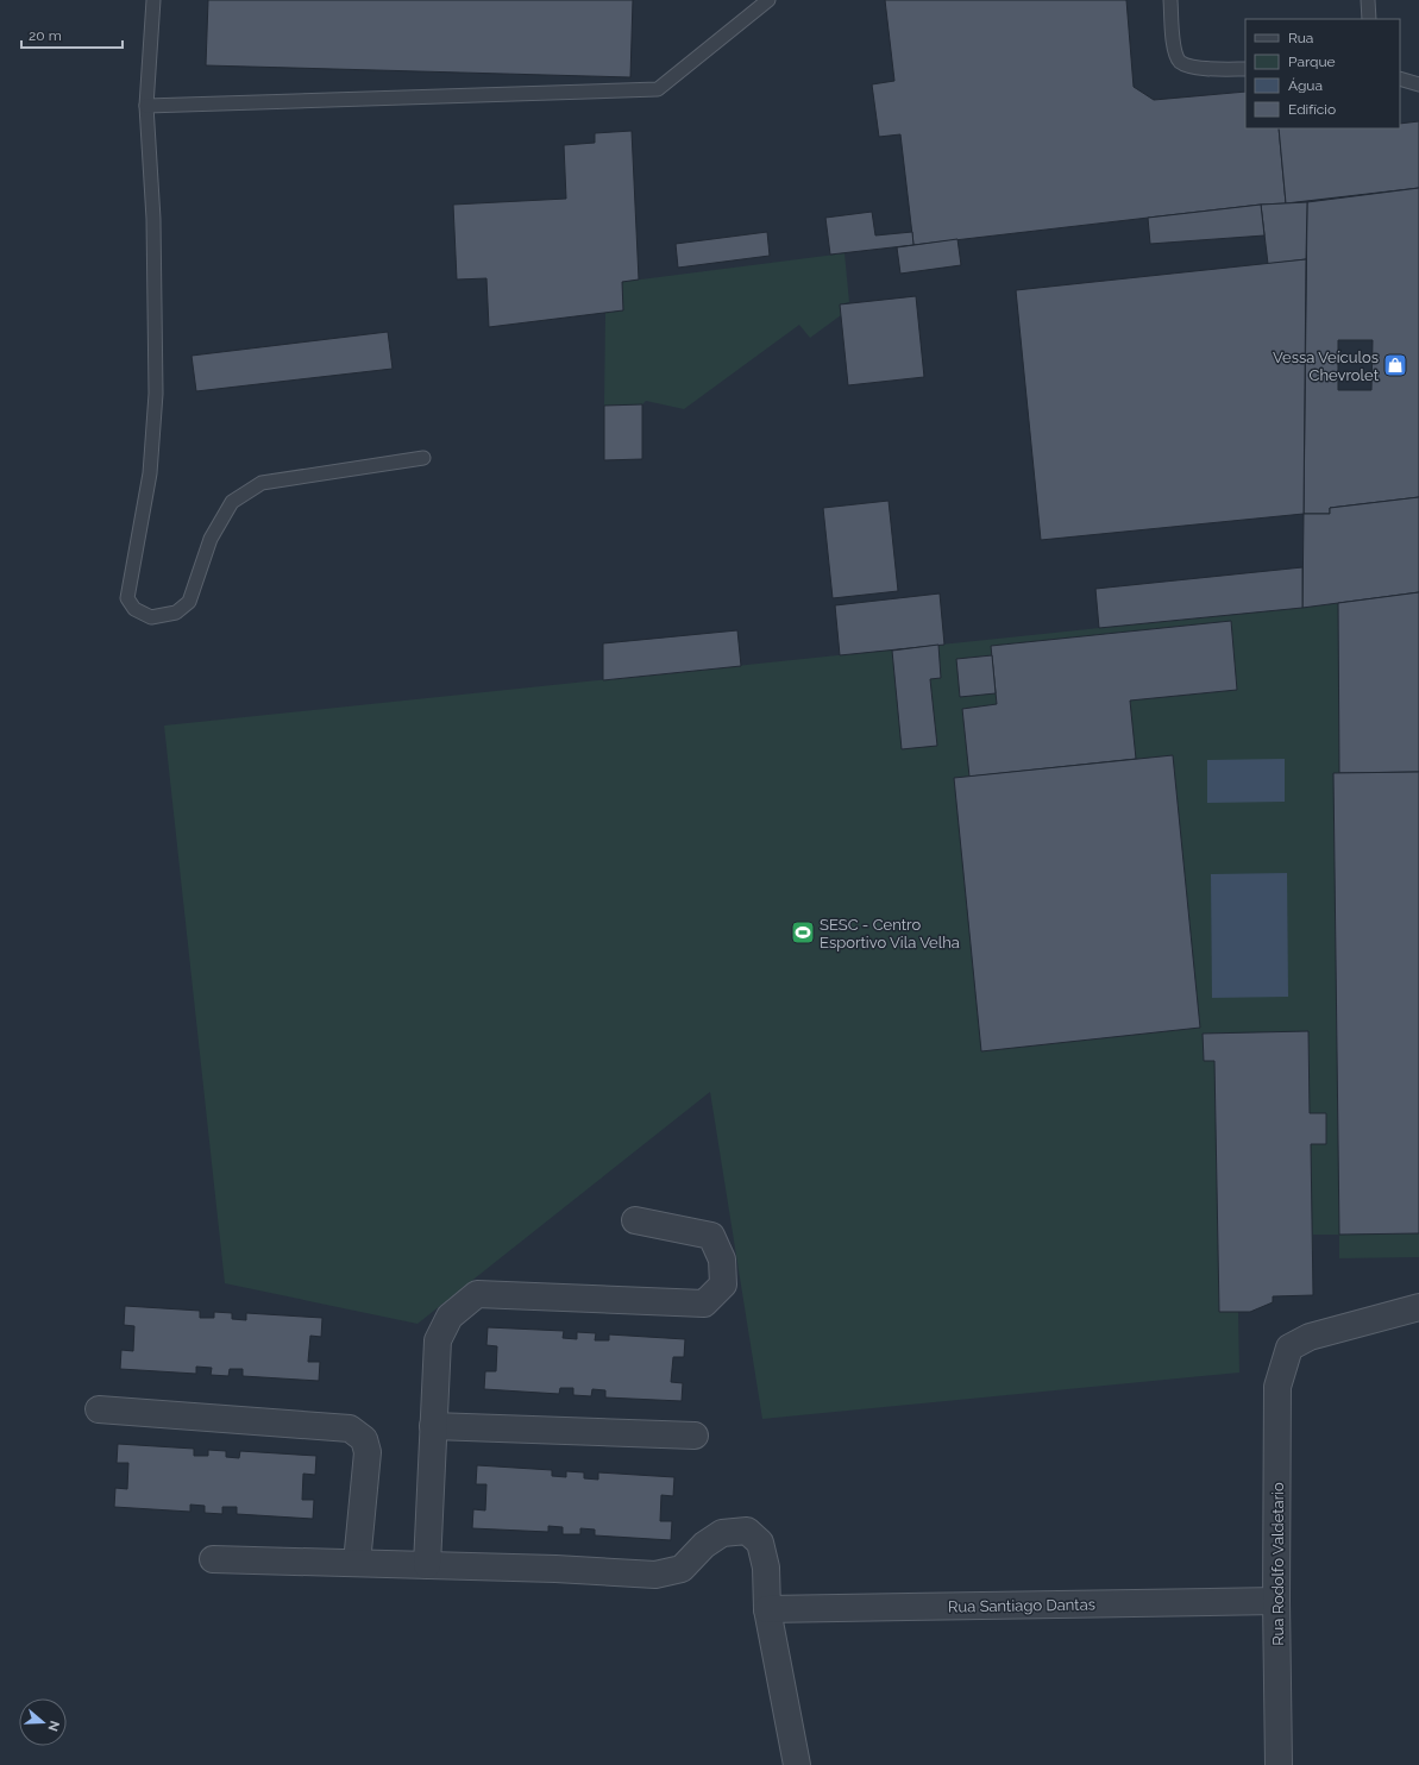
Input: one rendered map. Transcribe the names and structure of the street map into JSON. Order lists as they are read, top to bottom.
{
  "streets": {
    "street": ["Rua Rodolfo Valdetario", "Rua Santiago Dantas"]
  },
  "crossings": [
    ["Rua Rodolfo Valdetario", "Rua Santiago Dantas"]
  ],
  "places": {
    "shop": ["Vessa Veículos Chevrolet"],
    "sports": ["SESC - Centro Esportivo Vila Velha"]
  },
  "legend": [
    "Rua",
    "Parque",
    "Água",
    "Edifício"
  ],
  "scale_bar": "20 m",
  "north": "right"
}
